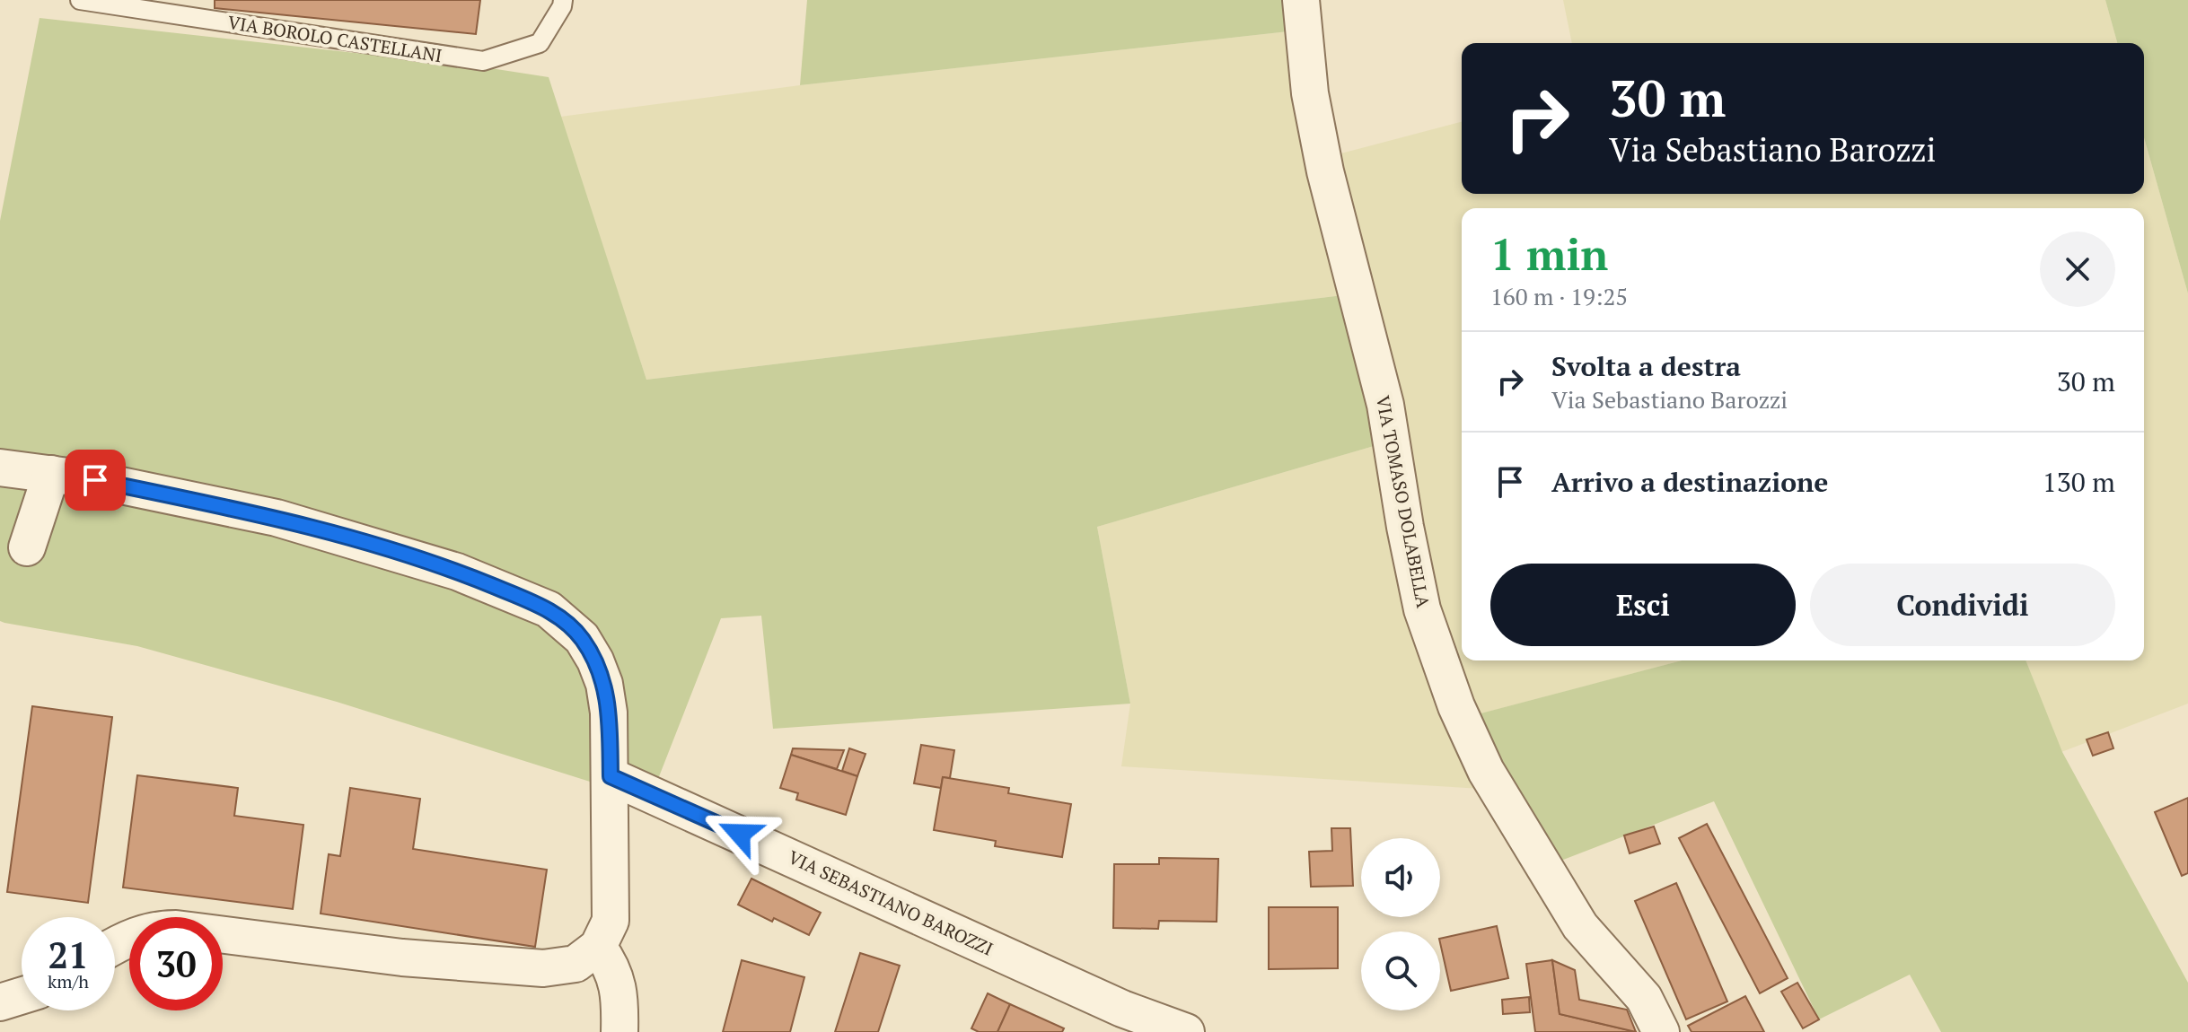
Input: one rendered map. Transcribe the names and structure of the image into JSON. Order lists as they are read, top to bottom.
{
  "streets": {
    "street": ["VIA TOMASO DOLABELLA", "VIA SEBASTIANO BAROZZI"],
    "lane": ["VIA BOROLO CASTELLANI"]
  },
  "page": {
    "turn": ["30 m", "Via Sebastiano Barozzi"],
    "heading": ["1 min", "160 m · 19:25"],
    "list": [
      {
        "name": "Svolta a destra",
        "note": "Via Sebastiano Barozzi",
        "value": "30 m"
      },
      {
        "name": "Arrivo a destinazione",
        "value": "130 m"
      }
    ],
    "buttons": ["Esci", "Condividi"],
    "speed": "21 km/h",
    "limit": "30"
  }
}
